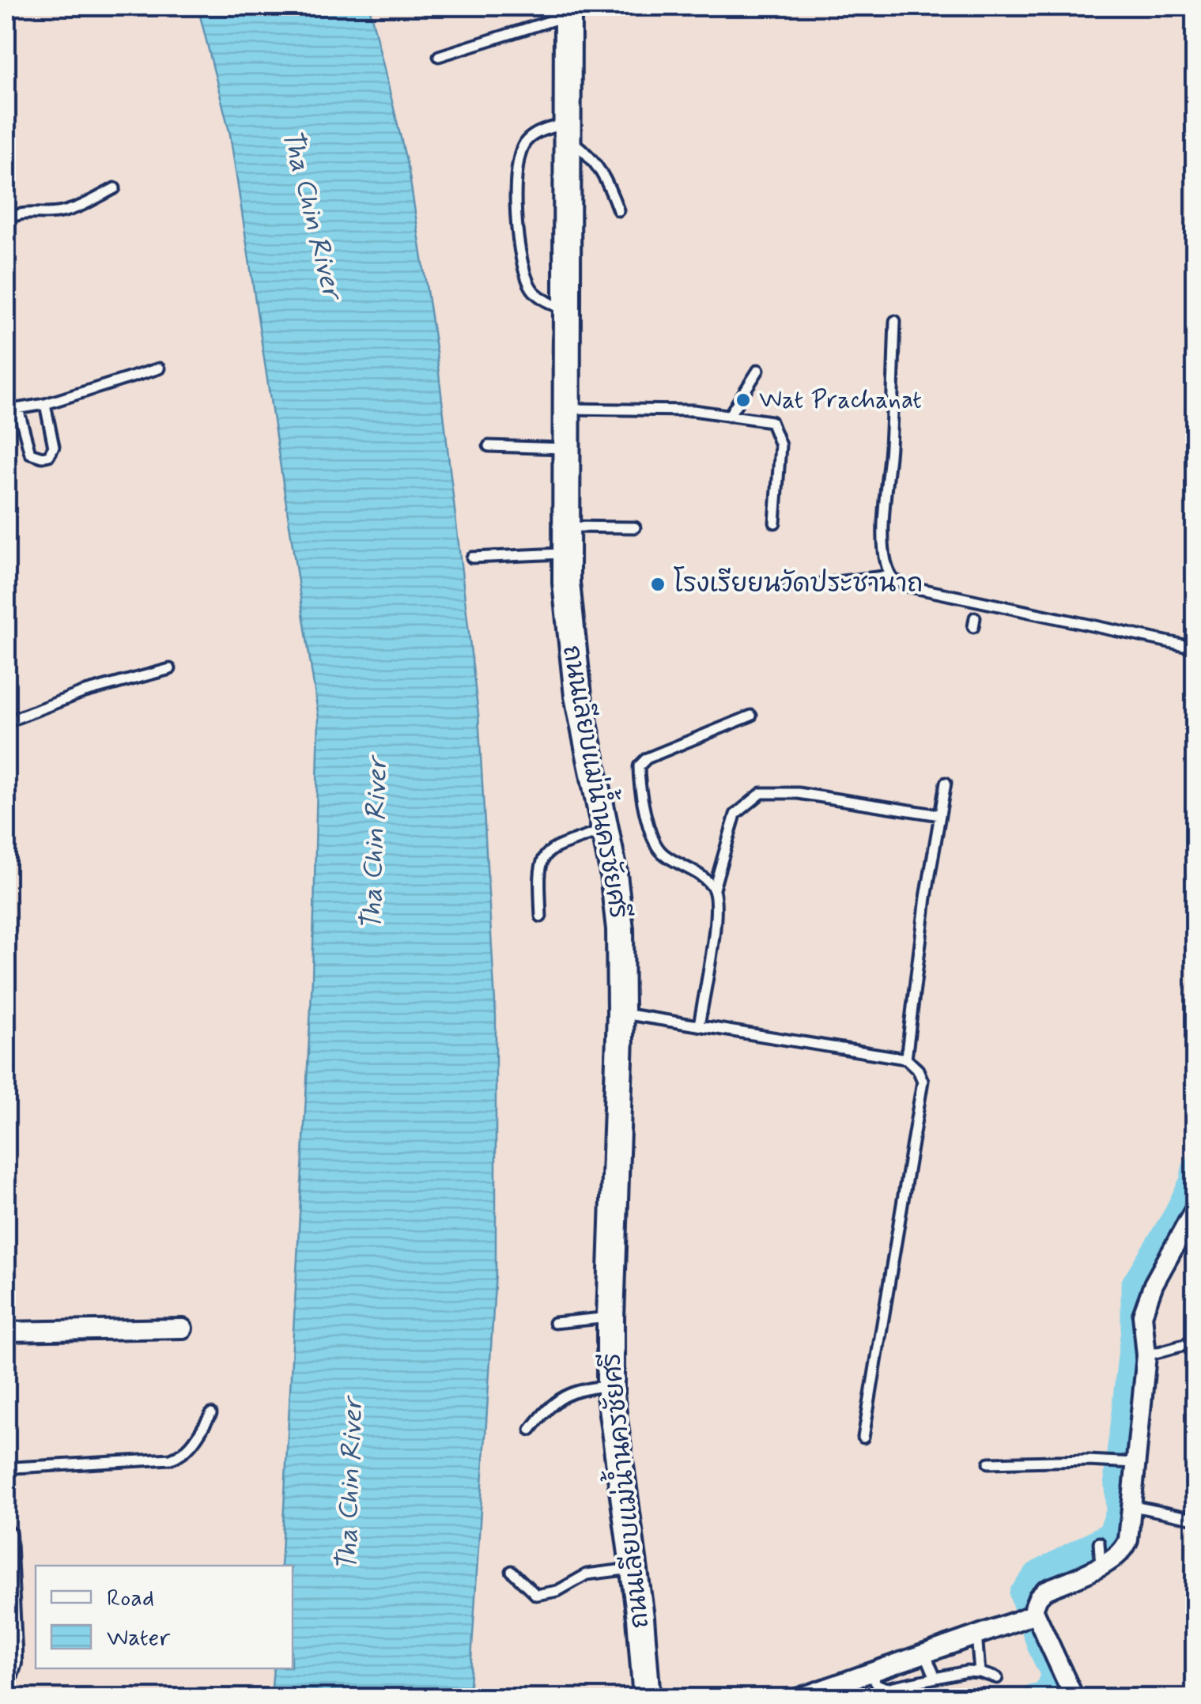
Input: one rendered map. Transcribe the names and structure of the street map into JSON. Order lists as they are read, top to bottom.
{
  "streets": {
    "main road": ["ถนนเลียบแม่น้ำนครชัยศรี"]
  },
  "water": ["Tha Chin River"],
  "places": ["Wat Prachanat", "โรงเรียยนวัดประชานาถ"],
  "legend": ["Road", "Water"]
}
